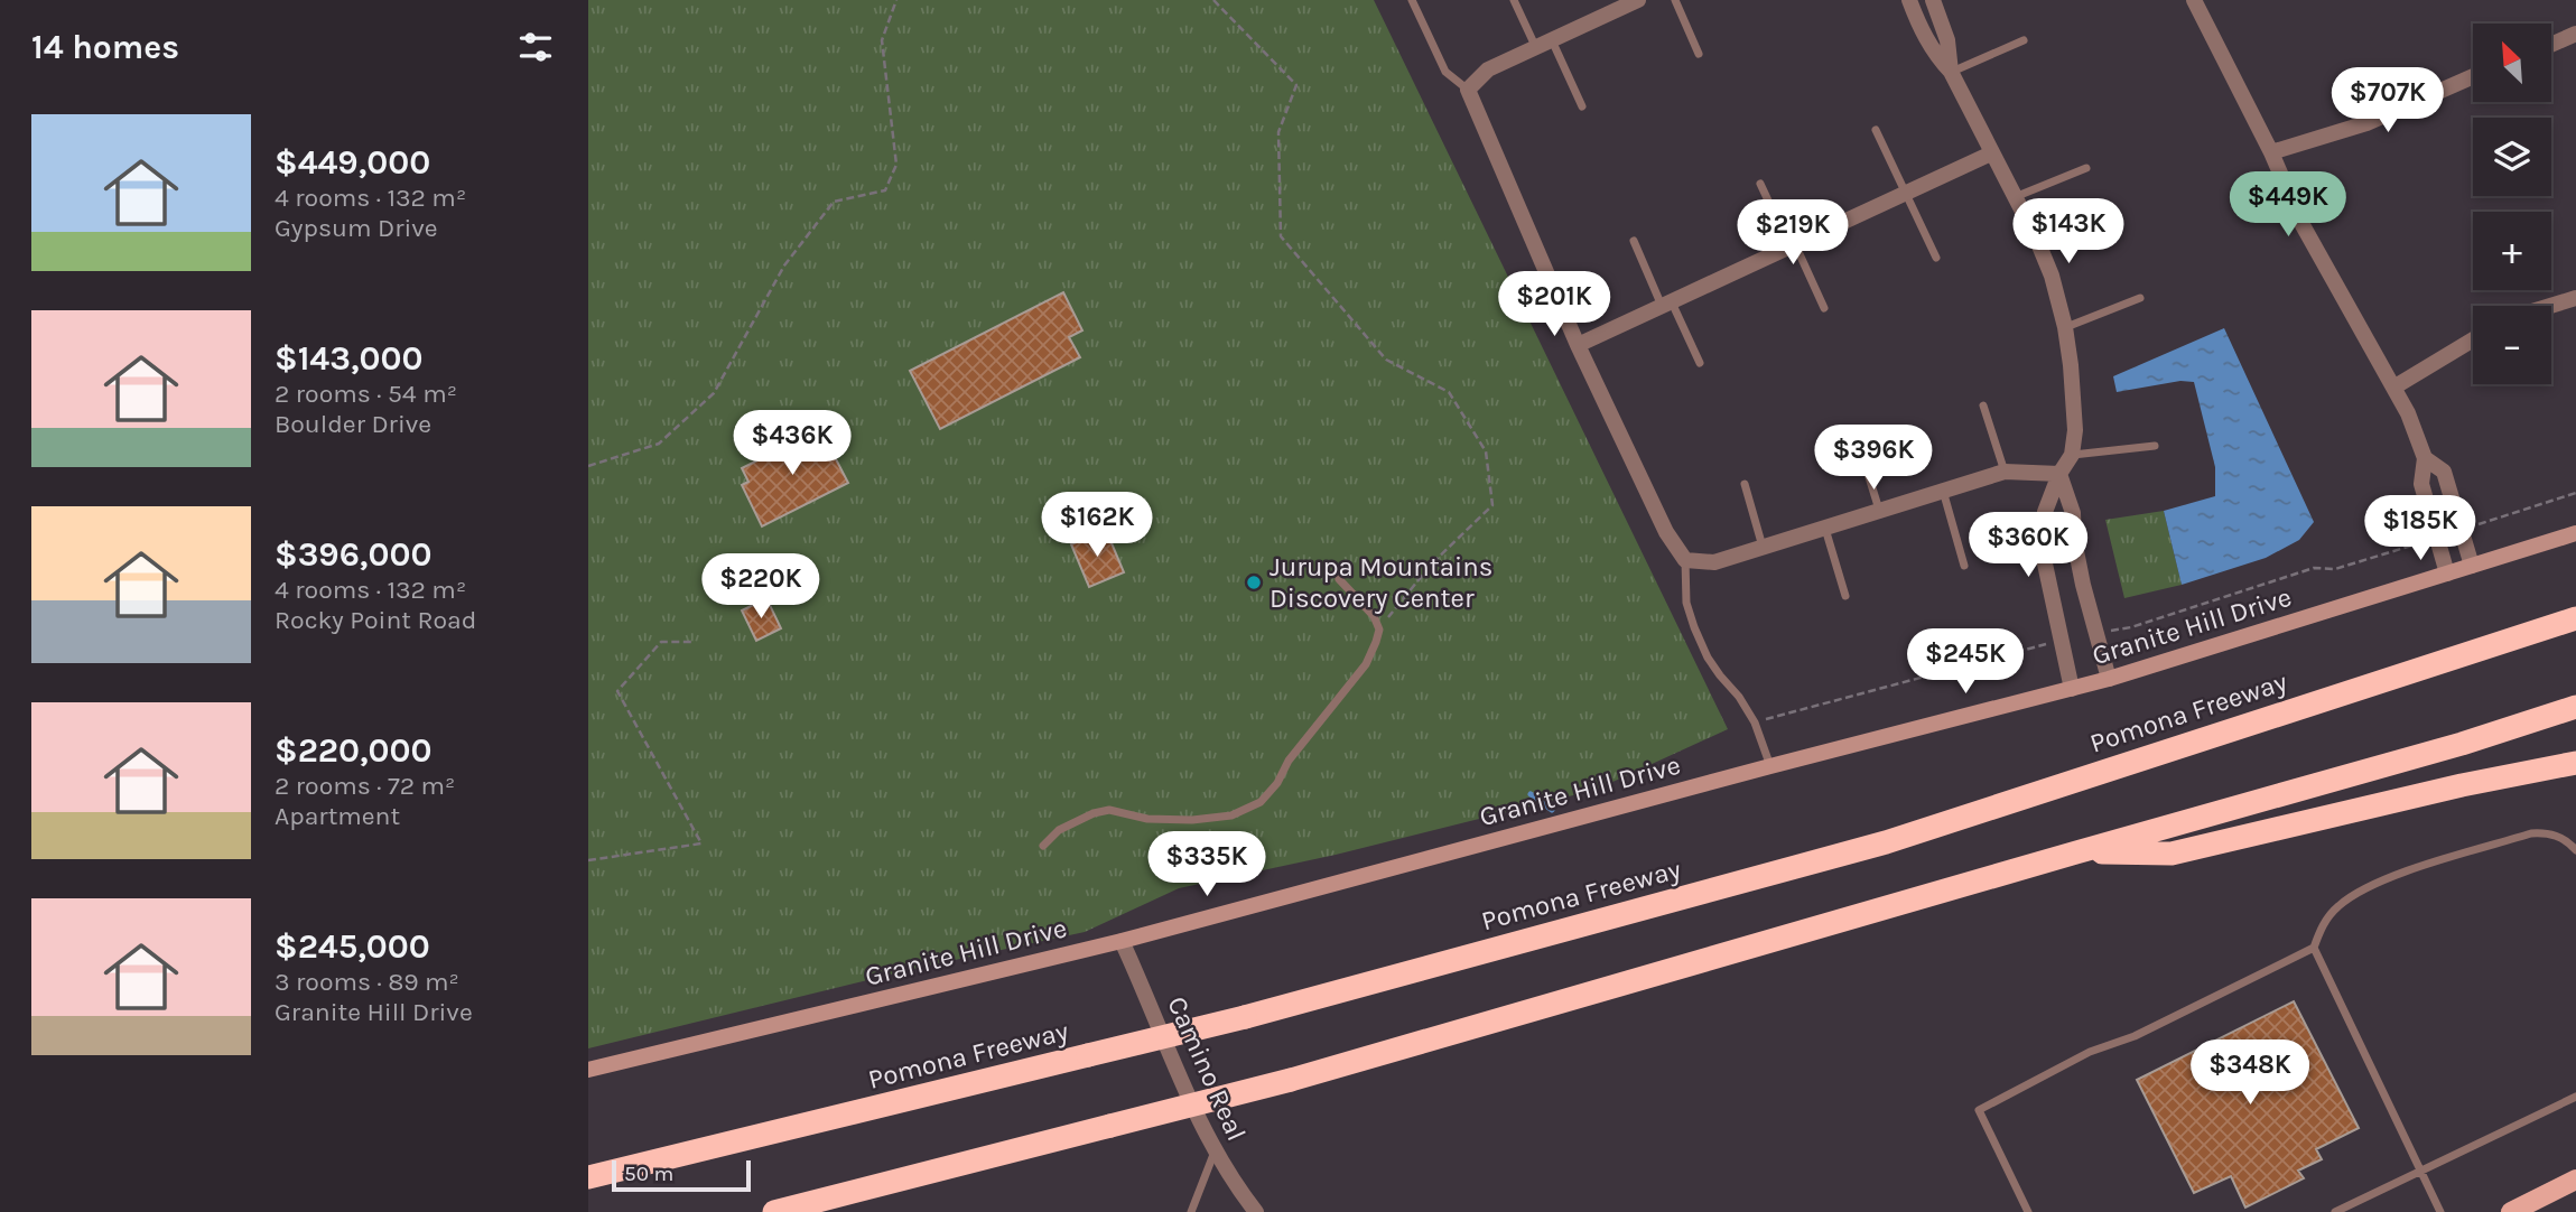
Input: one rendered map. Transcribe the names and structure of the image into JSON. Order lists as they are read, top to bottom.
{
  "streets": {
    "highway": ["Pomona Freeway"],
    "street": ["Granite Hill Drive", "Camino Real"]
  },
  "crossings": [
    ["Granite Hill Drive", "Camino Real"]
  ],
  "places": ["Jurupa Mountains Discovery Center"],
  "scale_bar": "50 m",
  "north": "top left",
  "page": {
    "heading": "14 homes",
    "map_buttons": ["+", "−"],
    "price": [
      "$707K",
      "$449K",
      "$143K",
      "$219K",
      "$201K",
      "$436K",
      "$396K",
      "$162K",
      "$185K",
      "$360K",
      "$220K",
      "$245K",
      "$335K",
      "$348K"
    ],
    "list": [
      {
        "name": "$449,000",
        "note": "4 rooms · 132 m² · Gypsum Drive"
      },
      {
        "name": "$143,000",
        "note": "2 rooms · 54 m² · Boulder Drive"
      },
      {
        "name": "$396,000",
        "note": "4 rooms · 132 m² · Rocky Point Road"
      },
      {
        "name": "$220,000",
        "note": "2 rooms · 72 m² · Apartment"
      },
      {
        "name": "$245,000",
        "note": "3 rooms · 89 m² · Granite Hill Drive"
      }
    ],
    "scale": "50 m"
  }
}
